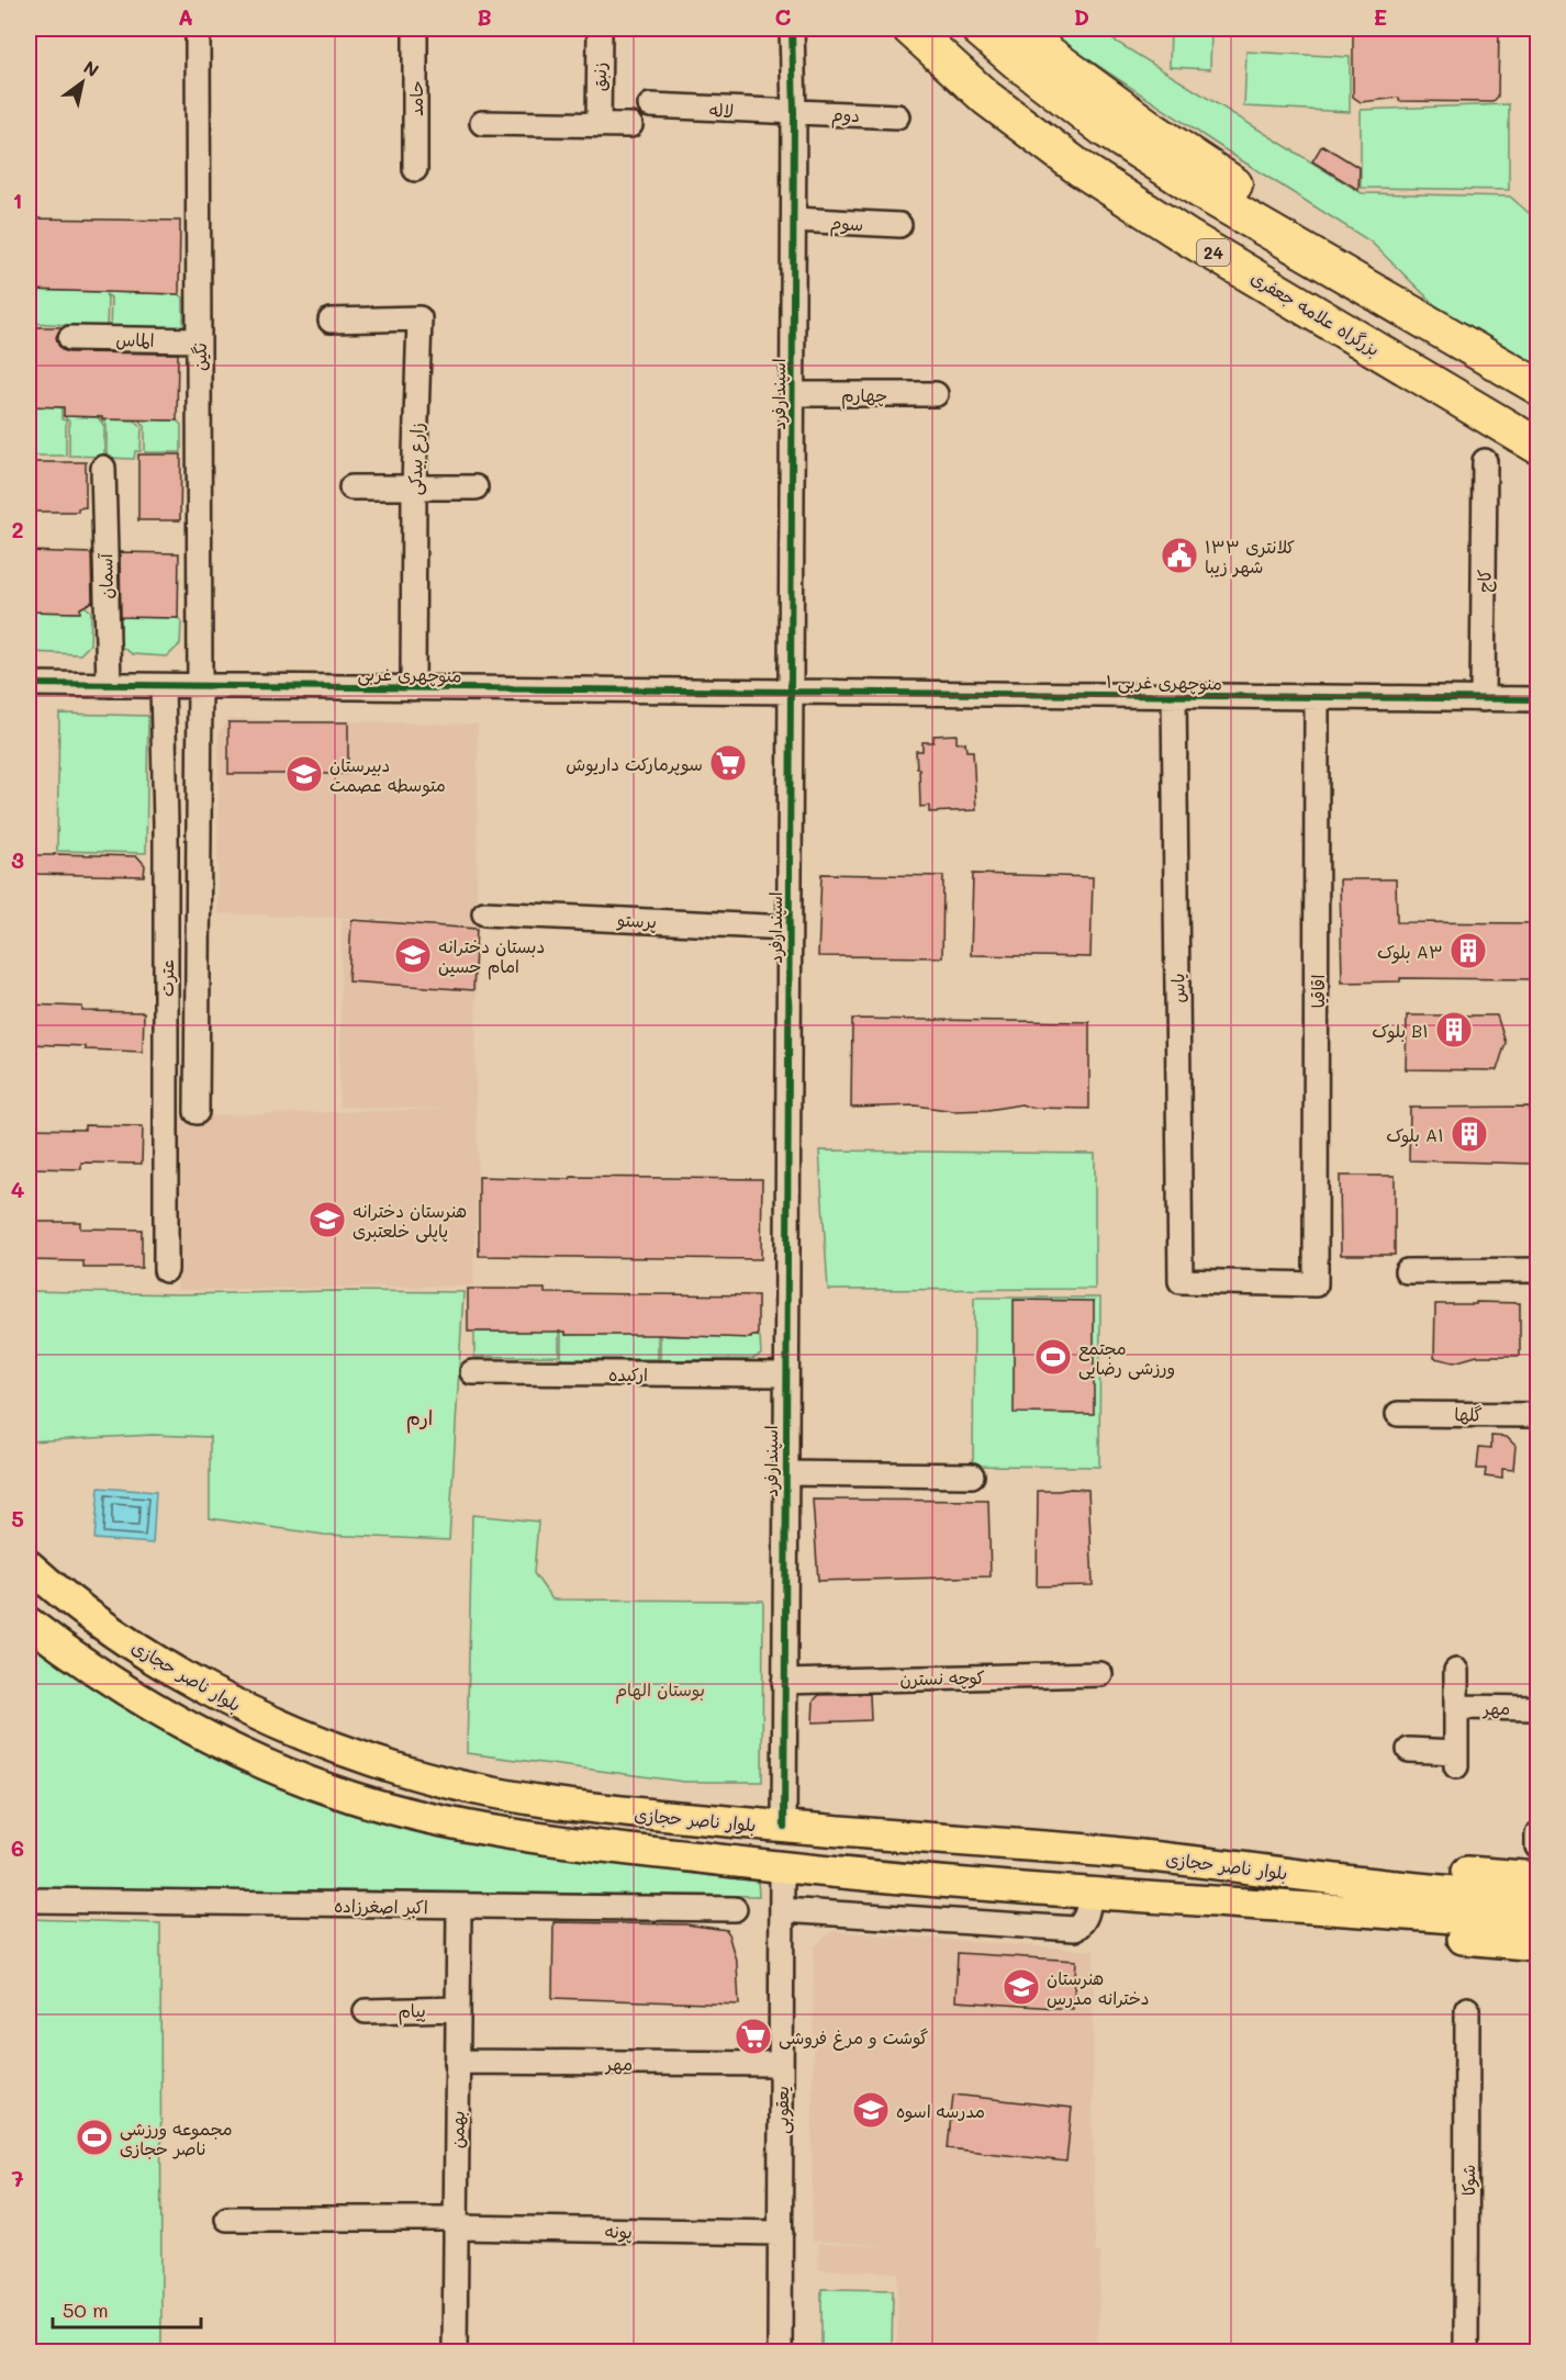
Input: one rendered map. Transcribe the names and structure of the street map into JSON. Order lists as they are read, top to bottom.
{
  "streets": {
    "highway": ["24", "بزرگراه علامه جعفری"],
    "main road": ["بلوار ناصر حجازی"],
    "street": [
      "زنبق",
      "حامد",
      "لاله",
      "دوم",
      "سوم",
      "الماس",
      "نگین",
      "اسپندارفرد",
      "چهارم",
      "زارع بیدکی",
      "آسمان",
      "کاج",
      "منوچهری غربی",
      "منوچهری غربی ۱",
      "پرستو",
      "عترت",
      "یاس",
      "اقاقیا",
      "ارکیده",
      "گلها",
      "کوچه نسترن",
      "مهر",
      "اکبر اصغرزاده",
      "پیام",
      "یعقوبی",
      "بهمن",
      "شوکا",
      "پونه"
    ]
  },
  "crossings": [
    ["لاله", "دوم"],
    ["لاله", "اسپندارفرد"],
    ["دوم", "اسپندارفرد"],
    ["سوم", "اسپندارفرد"],
    ["الماس", "نگین"],
    ["نگین", "منوچهری غربی"],
    ["اسپندارفرد", "چهارم"],
    ["اسپندارفرد", "منوچهری غربی"],
    ["اسپندارفرد", "منوچهری غربی ۱"],
    ["اسپندارفرد", "پرستو"],
    ["اسپندارفرد", "ارکیده"],
    ["اسپندارفرد", "بلوار ناصر حجازی"],
    ["اسپندارفرد", "کوچه نسترن"],
    ["زارع بیدکی", "منوچهری غربی"],
    ["آسمان", "منوچهری غربی"],
    ["کاج", "منوچهری غربی ۱"],
    ["منوچهری غربی", "منوچهری غربی ۱"],
    ["منوچهری غربی", "عترت"],
    ["منوچهری غربی ۱", "یاس"],
    ["منوچهری غربی ۱", "اقاقیا"],
    ["یاس", "اقاقیا"],
    ["بلوار ناصر حجازی", "یعقوبی"],
    ["مهر", "یعقوبی"],
    ["مهر", "بهمن"],
    ["اکبر اصغرزاده", "بهمن"],
    ["پیام", "بهمن"],
    ["یعقوبی", "پونه"],
    ["بهمن", "پونه"]
  ],
  "districts": ["ارم"],
  "parks": ["بوستان الهام"],
  "places": {
    "public building": ["کلانتری ۱۳۳ شهر زیبا"],
    "supermarket": ["سوپرمارکت داریوش", "گوشت و مرغ فروشی"],
    "school or university": [
      "دبیرستان متوسطه عصمت",
      "دبستان دخترانه امام حسین",
      "هنرستان دخترانه پاپلی خلعتبری",
      "هنرستان دخترانه مدرس",
      "مدرسه اسوه"
    ],
    "building": ["بلوک A۳", "بلوک B۱", "بلوک A۱"],
    "sports": ["مجتمع ورزشی رضایی", "مجموعه ورزشی ناصر حجازی"]
  },
  "scale_bar": "50 m",
  "north": "top right",
  "grid": {
    "columns": [
      "A",
      "B",
      "C",
      "D",
      "E"
    ],
    "rows": [
      "1",
      "2",
      "3",
      "4",
      "5",
      "6",
      "7"
    ]
  }
}
